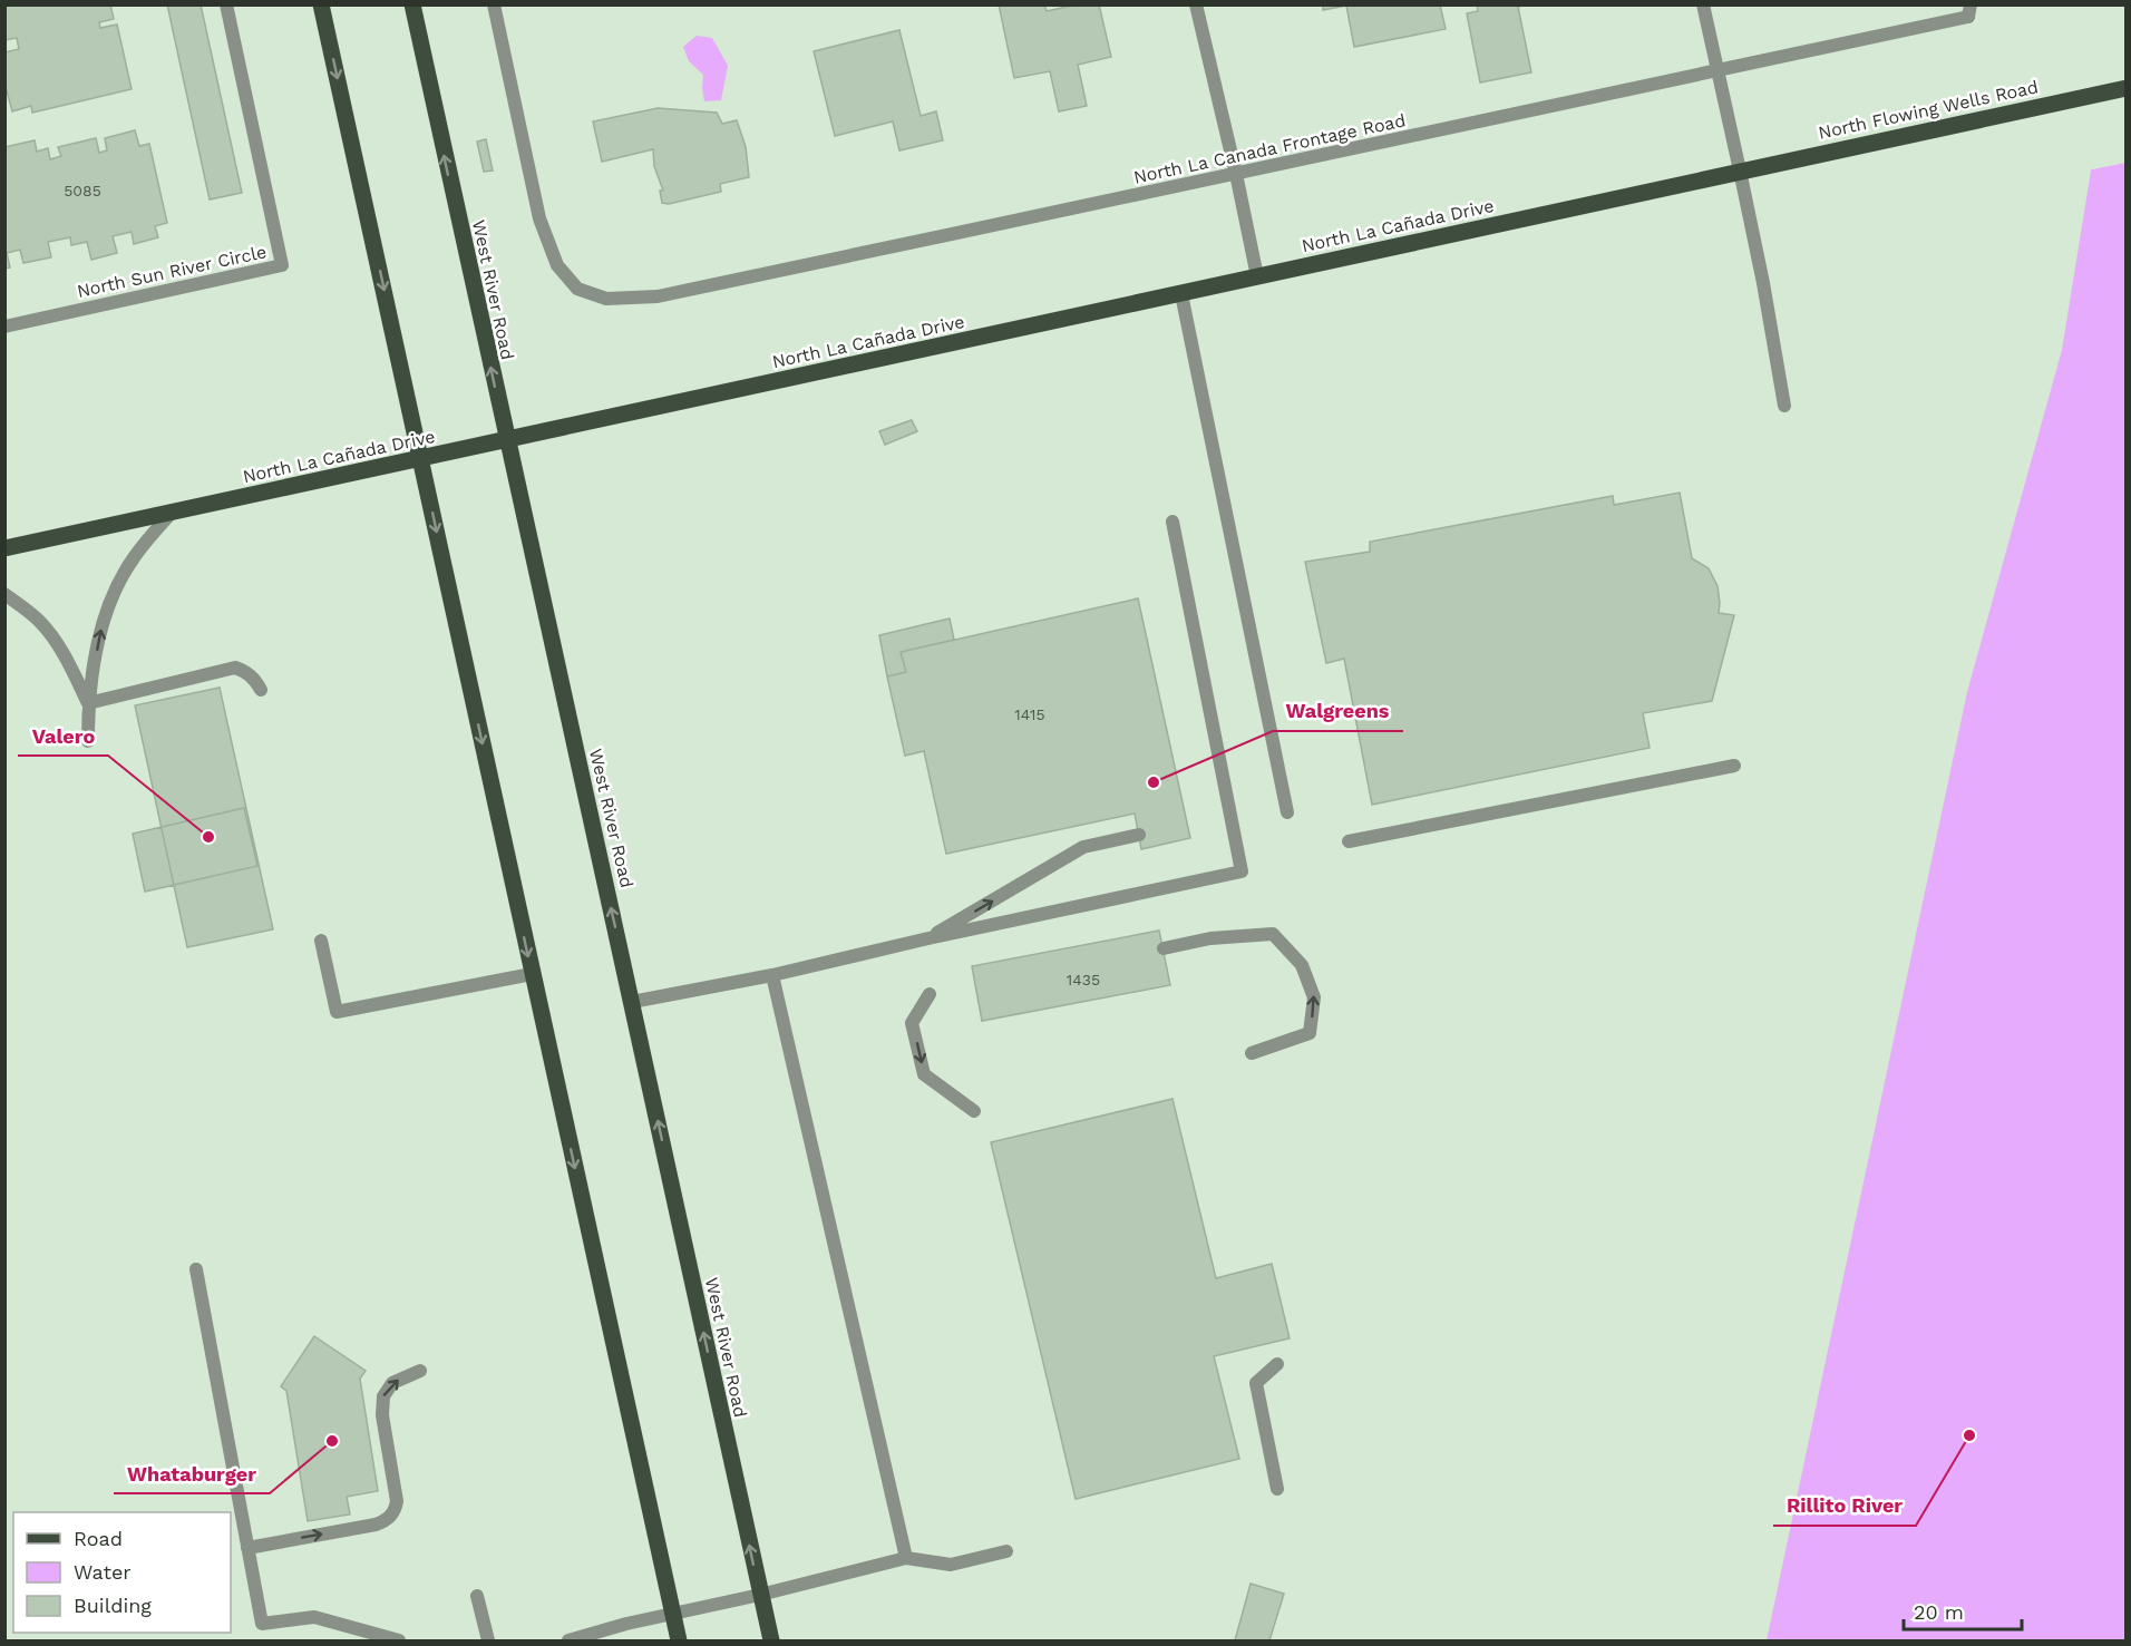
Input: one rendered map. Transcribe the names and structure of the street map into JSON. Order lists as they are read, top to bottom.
{
  "streets": {
    "main road": ["North Flowing Wells Road", "North La Cañada Drive", "West River Road"],
    "street": ["North La Canada Frontage Road", "North Sun River Circle"]
  },
  "crossings": [
    ["North Flowing Wells Road", "North La Cañada Drive"],
    ["North La Cañada Drive", "West River Road"]
  ],
  "places": [
    "Walgreens",
    "Valero",
    "Rillito River",
    "Whataburger"
  ],
  "house_numbers": ["5085", "1415", "1435"],
  "legend": ["Road", "Water", "Building"],
  "scale_bar": "20 m"
}
